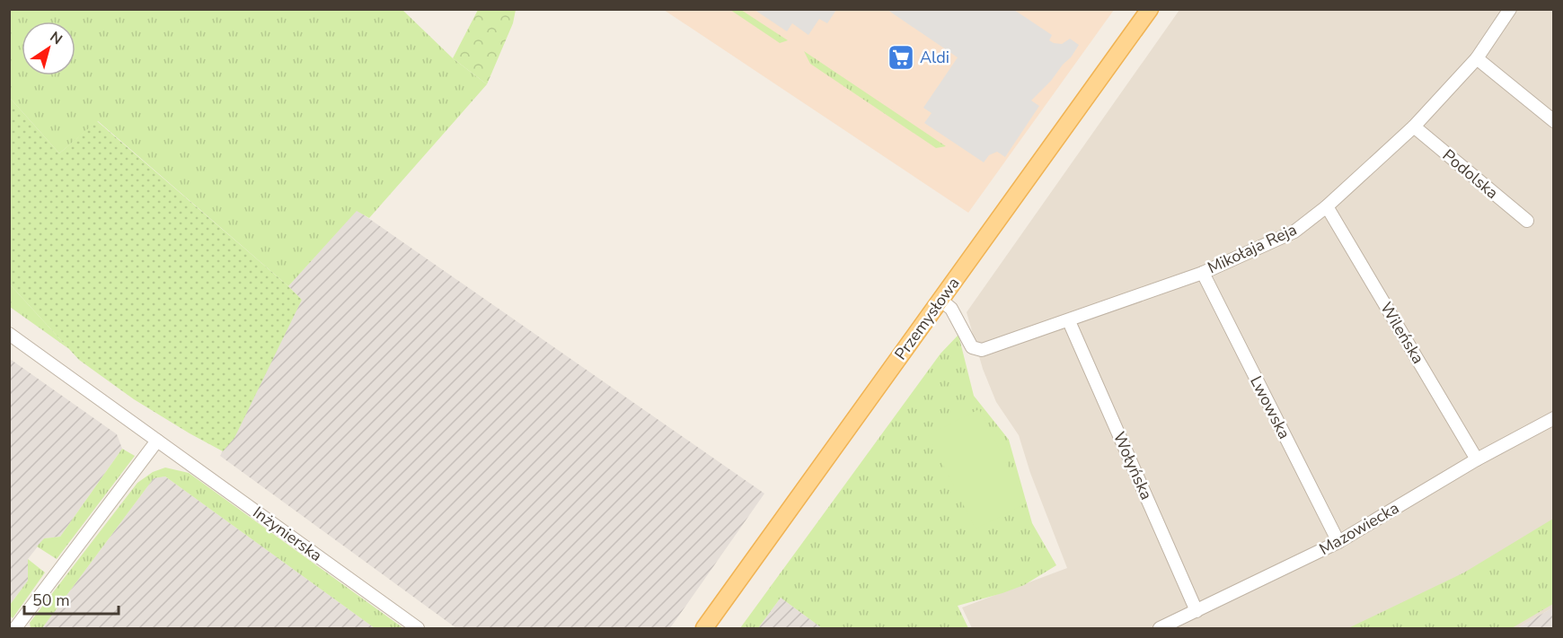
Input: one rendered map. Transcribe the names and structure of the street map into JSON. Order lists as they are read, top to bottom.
{
  "streets": {
    "main road": ["Przemysłowa"],
    "street": [
      "Podolska",
      "Mikołaja Reja",
      "Wileńska",
      "Lwowska",
      "Wołyńska",
      "Mazowiecka",
      "Inżynierska"
    ]
  },
  "crossings": [
    ["Podolska", "Mikołaja Reja"],
    ["Mikołaja Reja", "Przemysłowa"],
    ["Mikołaja Reja", "Wileńska"],
    ["Mikołaja Reja", "Lwowska"],
    ["Mikołaja Reja", "Wołyńska"],
    ["Wileńska", "Mazowiecka"],
    ["Lwowska", "Mazowiecka"],
    ["Wołyńska", "Mazowiecka"]
  ],
  "places": {
    "supermarket": ["Aldi"]
  },
  "scale_bar": "50 m",
  "north": "top right"
}
